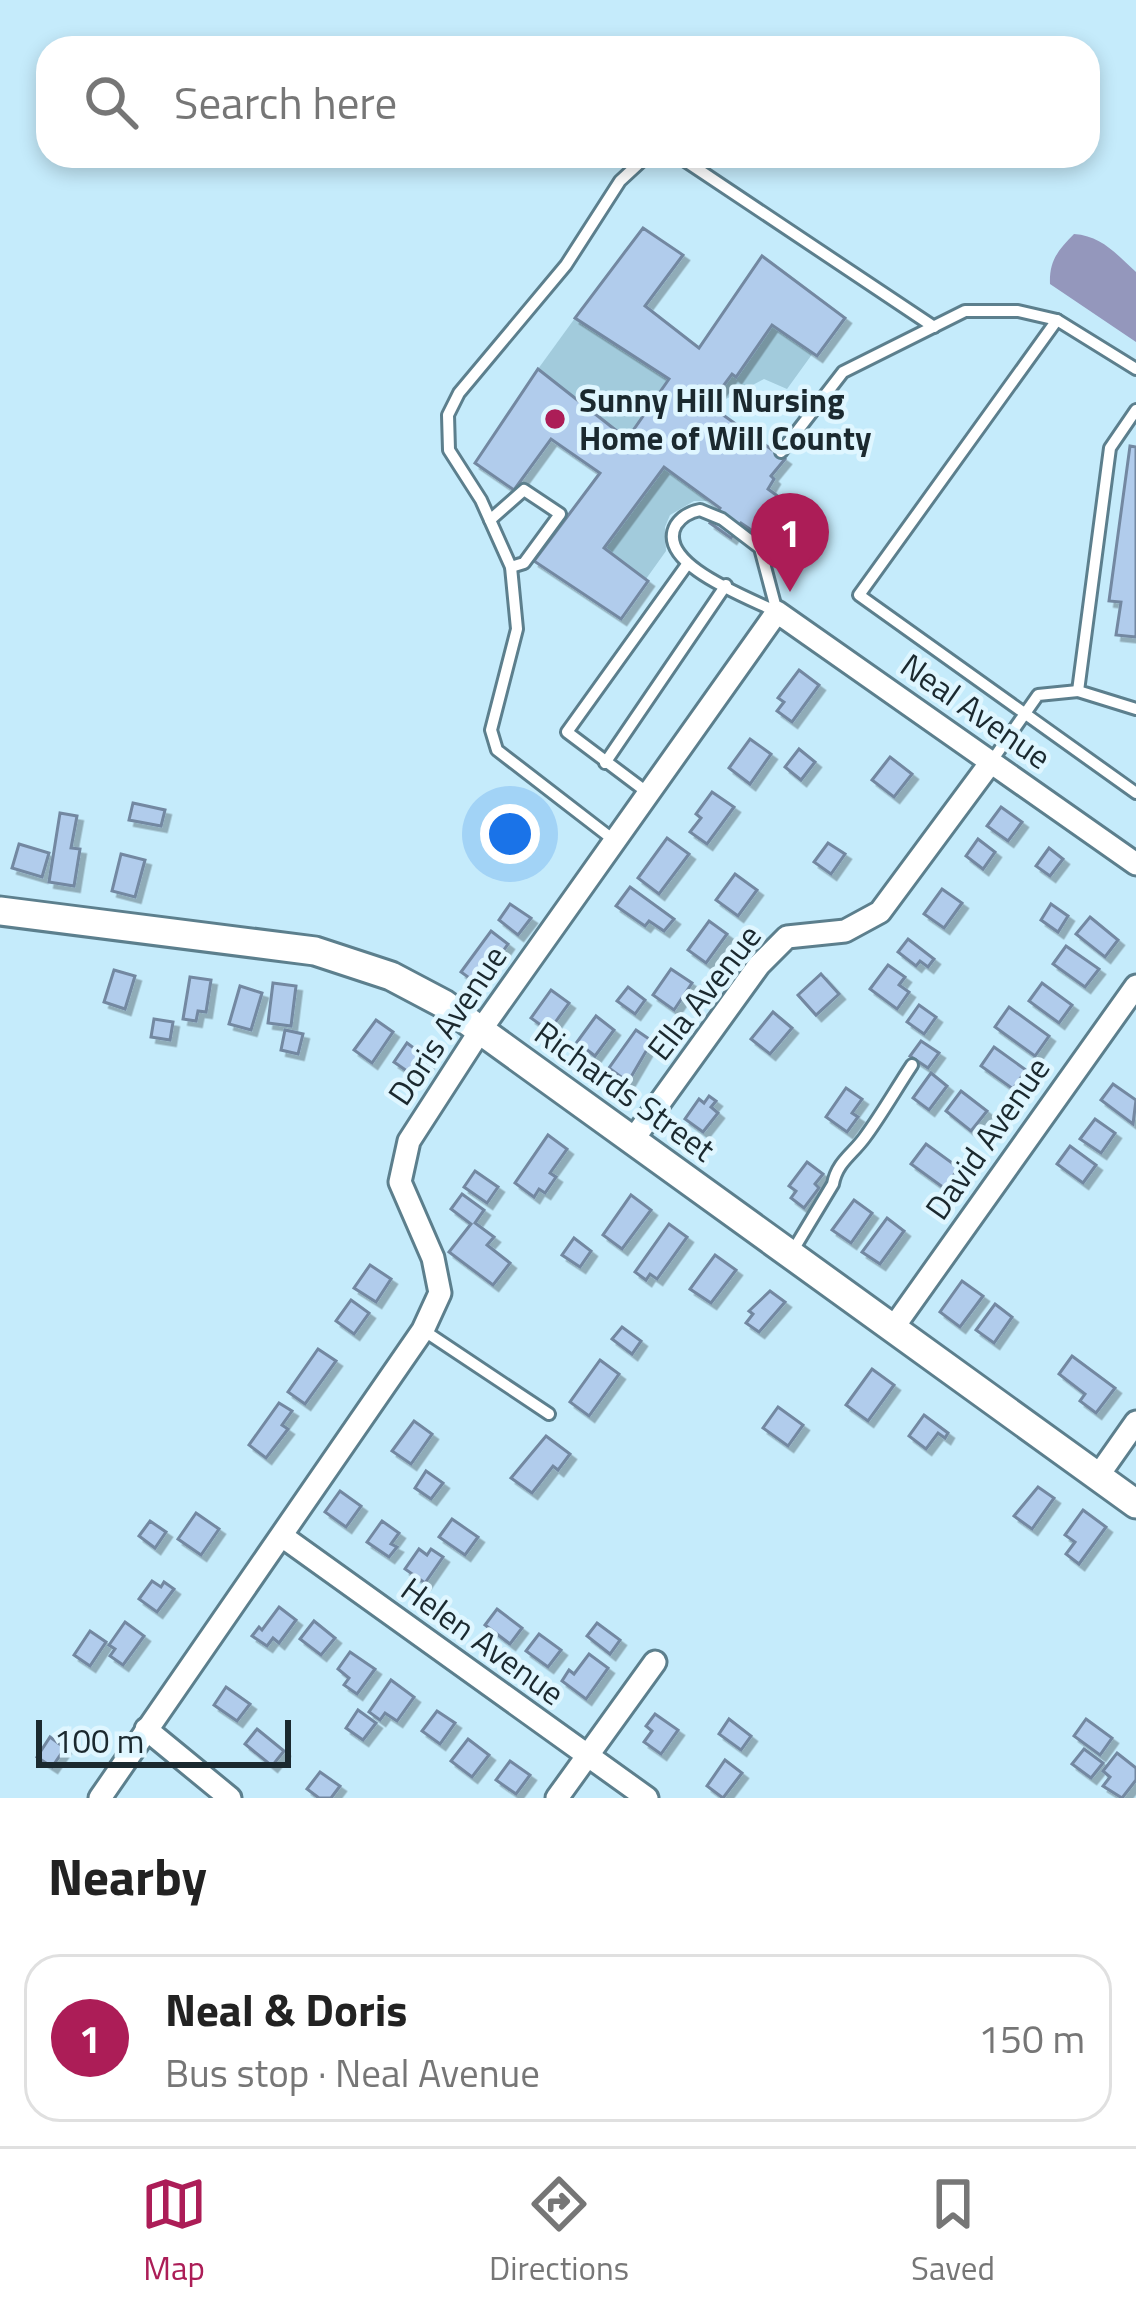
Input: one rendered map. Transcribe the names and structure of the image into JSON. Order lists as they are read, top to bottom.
{
  "streets": {
    "street": [
      "Neal Avenue",
      "Ella Avenue",
      "Doris Avenue",
      "Richards Street",
      "David Avenue",
      "Helen Avenue"
    ]
  },
  "crossings": [
    ["Neal Avenue", "Ella Avenue"],
    ["Neal Avenue", "Doris Avenue"],
    ["Ella Avenue", "Richards Street"],
    ["Doris Avenue", "Richards Street"],
    ["Doris Avenue", "Helen Avenue"],
    ["Richards Street", "David Avenue"]
  ],
  "places": ["Sunny Hill Nursing Home of Will County"],
  "scale_bar": "100 m",
  "page": {
    "search": "Search here",
    "pins": "1",
    "scale": "100 m",
    "heading": "Nearby",
    "list": [
      {
        "mark": "1",
        "name": "Neal & Doris",
        "note": "Bus stop · Neal Avenue",
        "value": "150 m"
      }
    ],
    "nav": ["Map", "Directions", "Saved"]
  }
}
